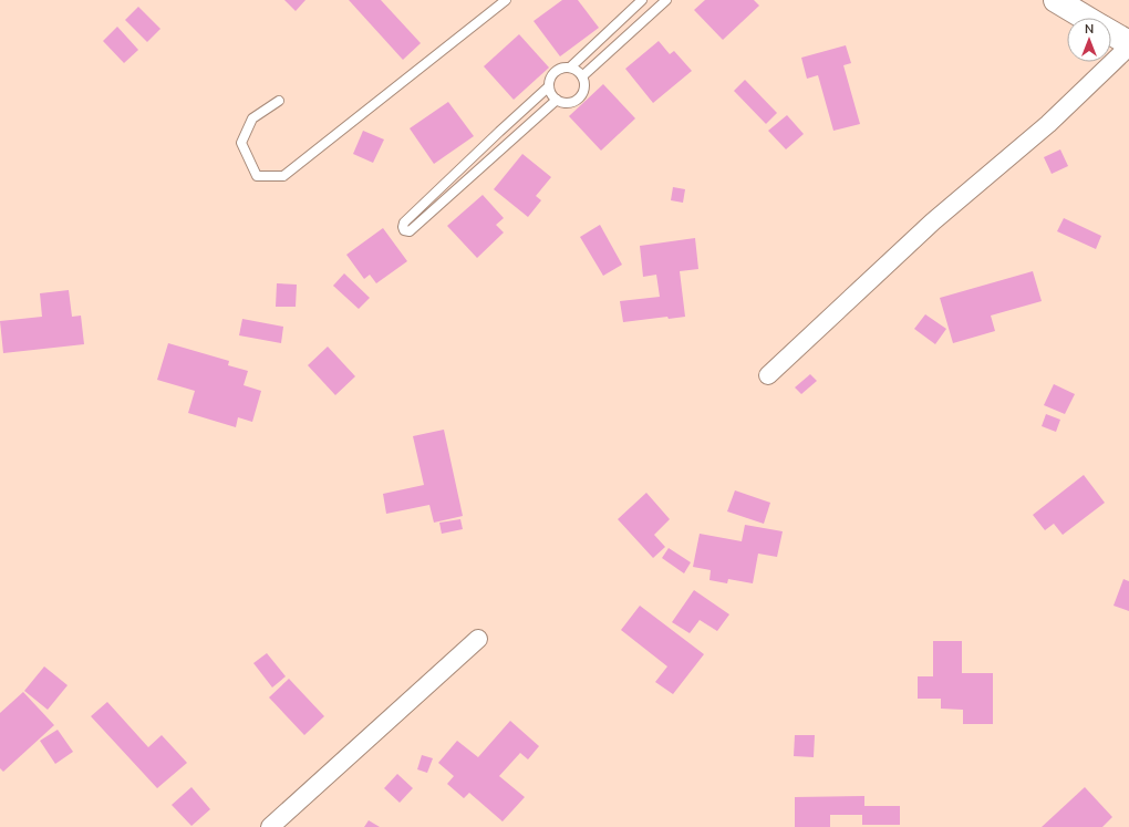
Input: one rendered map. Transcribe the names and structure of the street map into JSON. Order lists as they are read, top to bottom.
{
  "north": "top"
}
